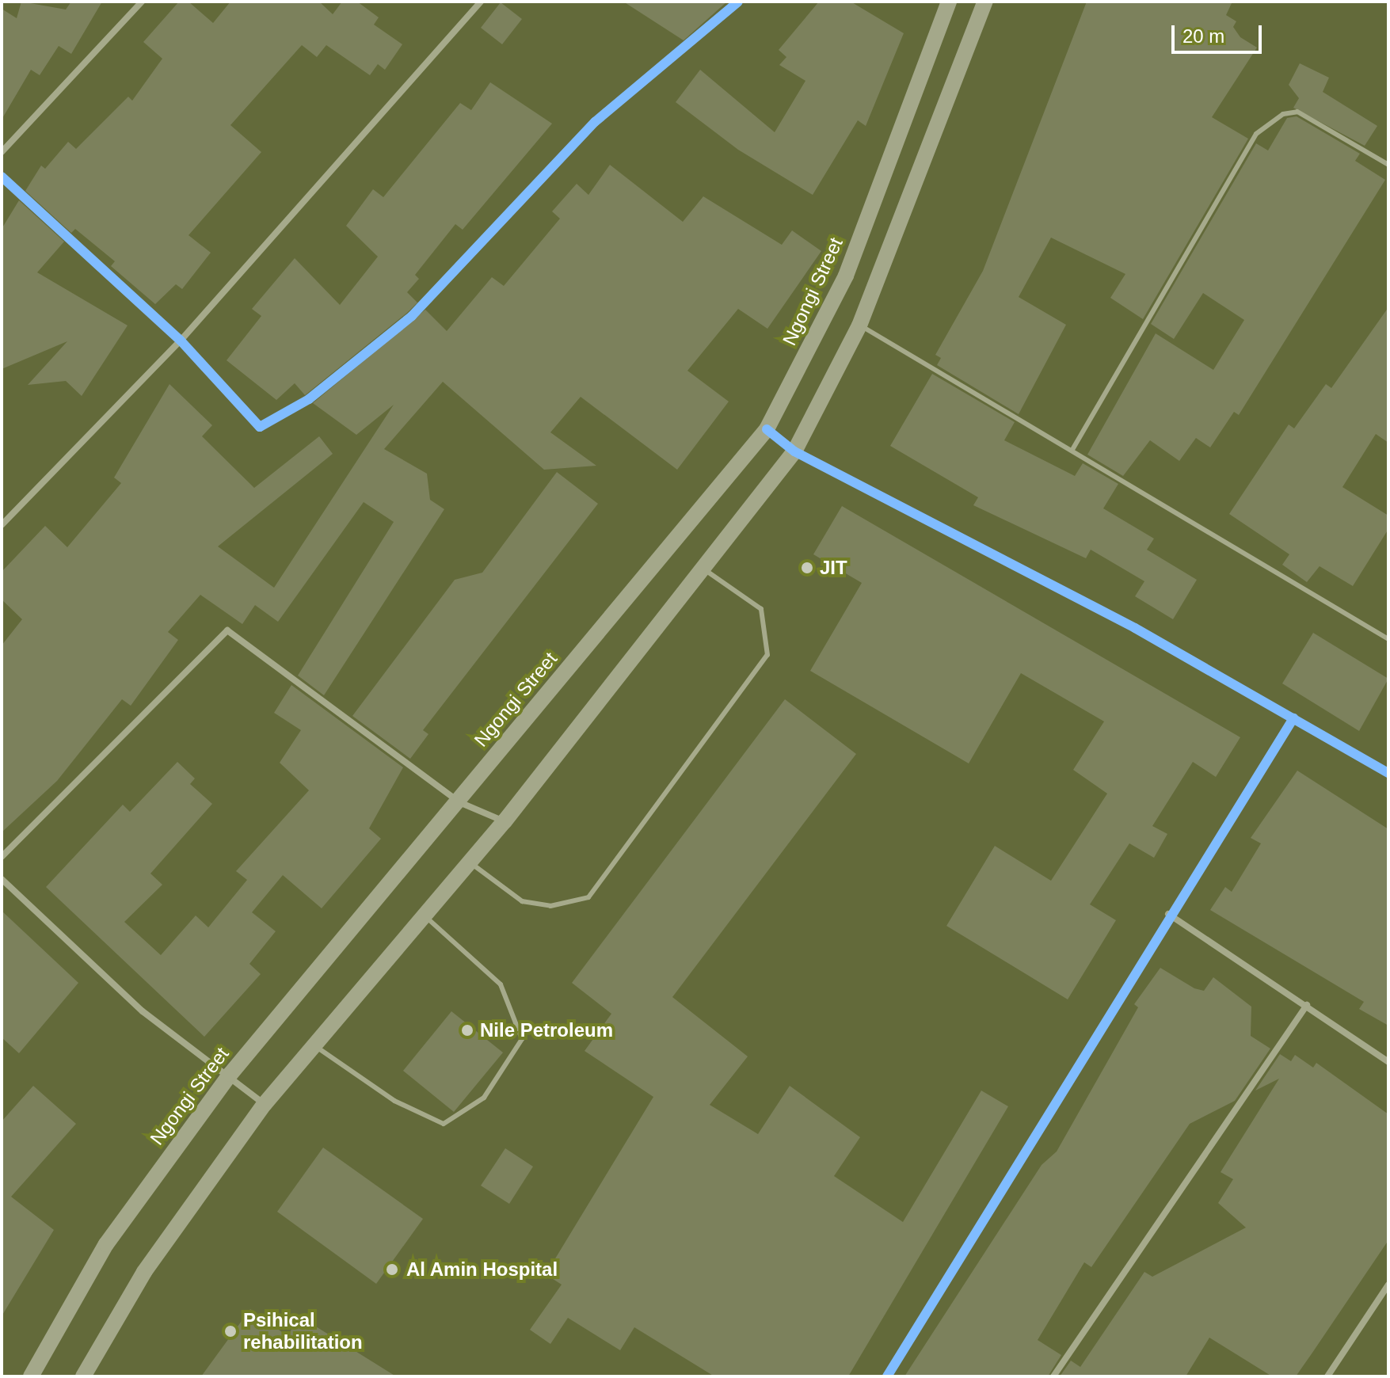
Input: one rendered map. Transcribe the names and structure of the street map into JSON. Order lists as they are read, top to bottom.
{
  "streets": {
    "main road": ["Ngongi Street"]
  },
  "places": [
    "JIT",
    "Nile Petroleum",
    "Al Amin Hospital",
    "Psihical rehabilitation"
  ],
  "scale_bar": "20 m"
}
